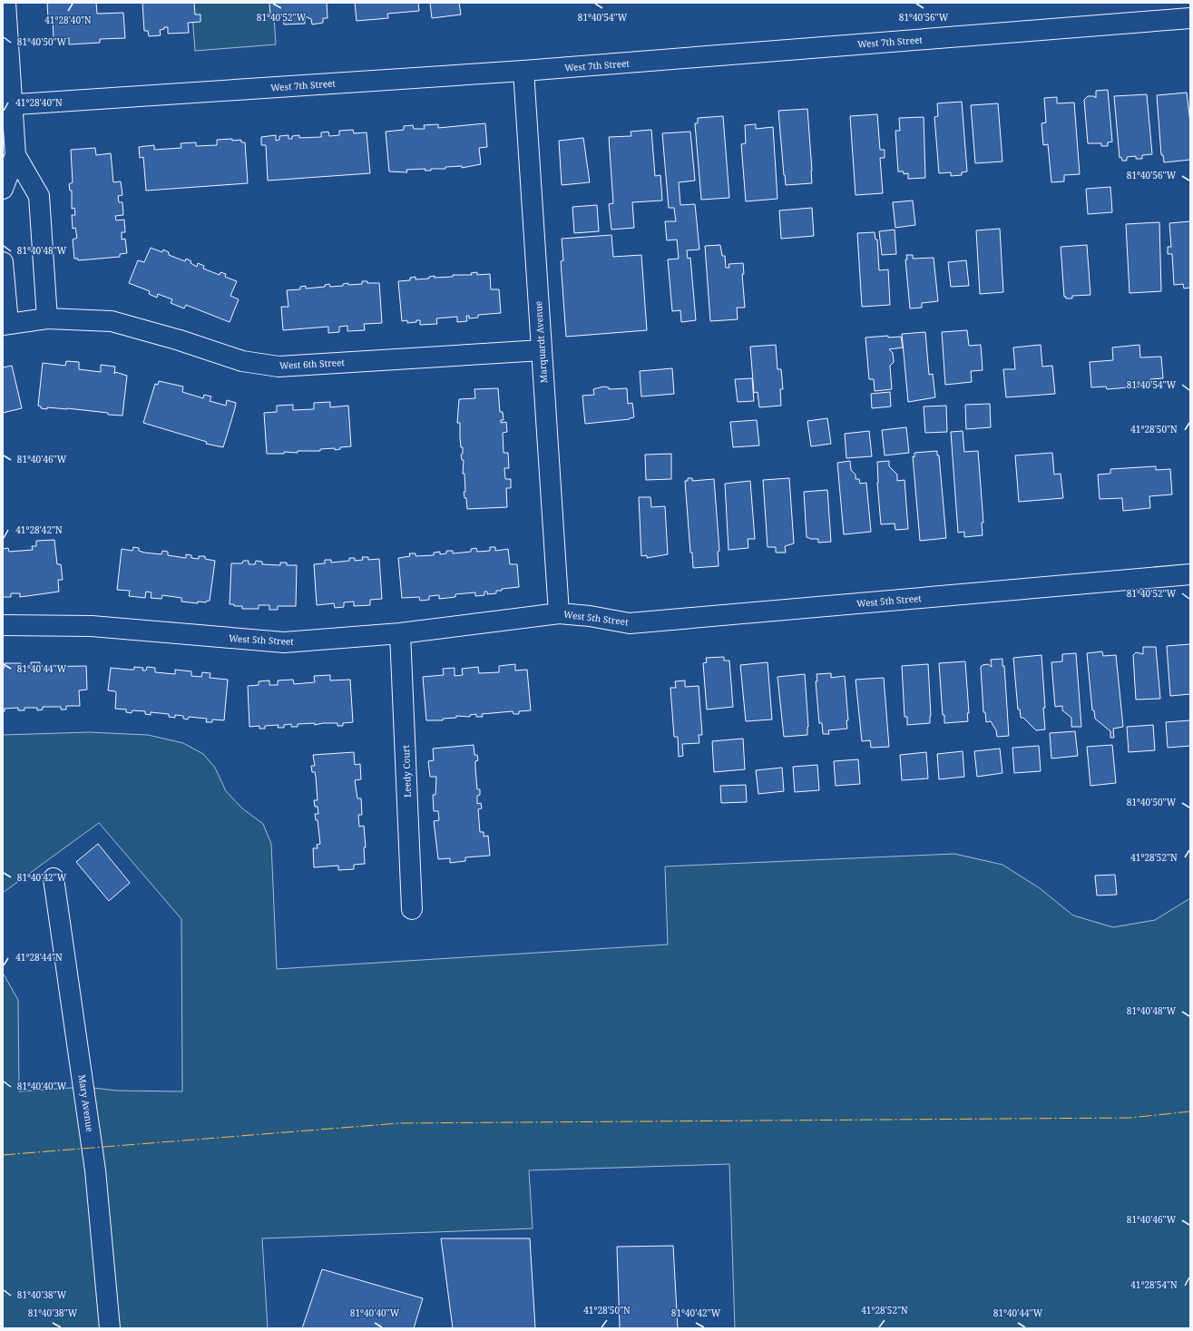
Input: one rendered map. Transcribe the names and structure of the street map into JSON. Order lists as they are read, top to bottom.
{
  "streets": {
    "street": [
      "West 7th Street",
      "Marquardt Avenue",
      "West 6th Street",
      "West 5th Street",
      "Leedy Court",
      "Mary Avenue"
    ]
  },
  "crossings": [
    ["West 7th Street", "Marquardt Avenue"],
    ["Marquardt Avenue", "West 6th Street"],
    ["Marquardt Avenue", "West 5th Street"],
    ["West 5th Street", "Leedy Court"]
  ],
  "coordinates": [
    "81°40'52\"W",
    "81°40'54\"W",
    "81°40'56\"W",
    "41°28'40\"N",
    "81°40'50\"W",
    "81°40'48\"W",
    "41°28'50\"N",
    "81°40'46\"W",
    "41°28'42\"N",
    "81°40'44\"W",
    "41°28'52\"N",
    "81°40'42\"W",
    "41°28'44\"N",
    "81°40'40\"W",
    "41°28'54\"N",
    "81°40'38\"W"
  ]
}
